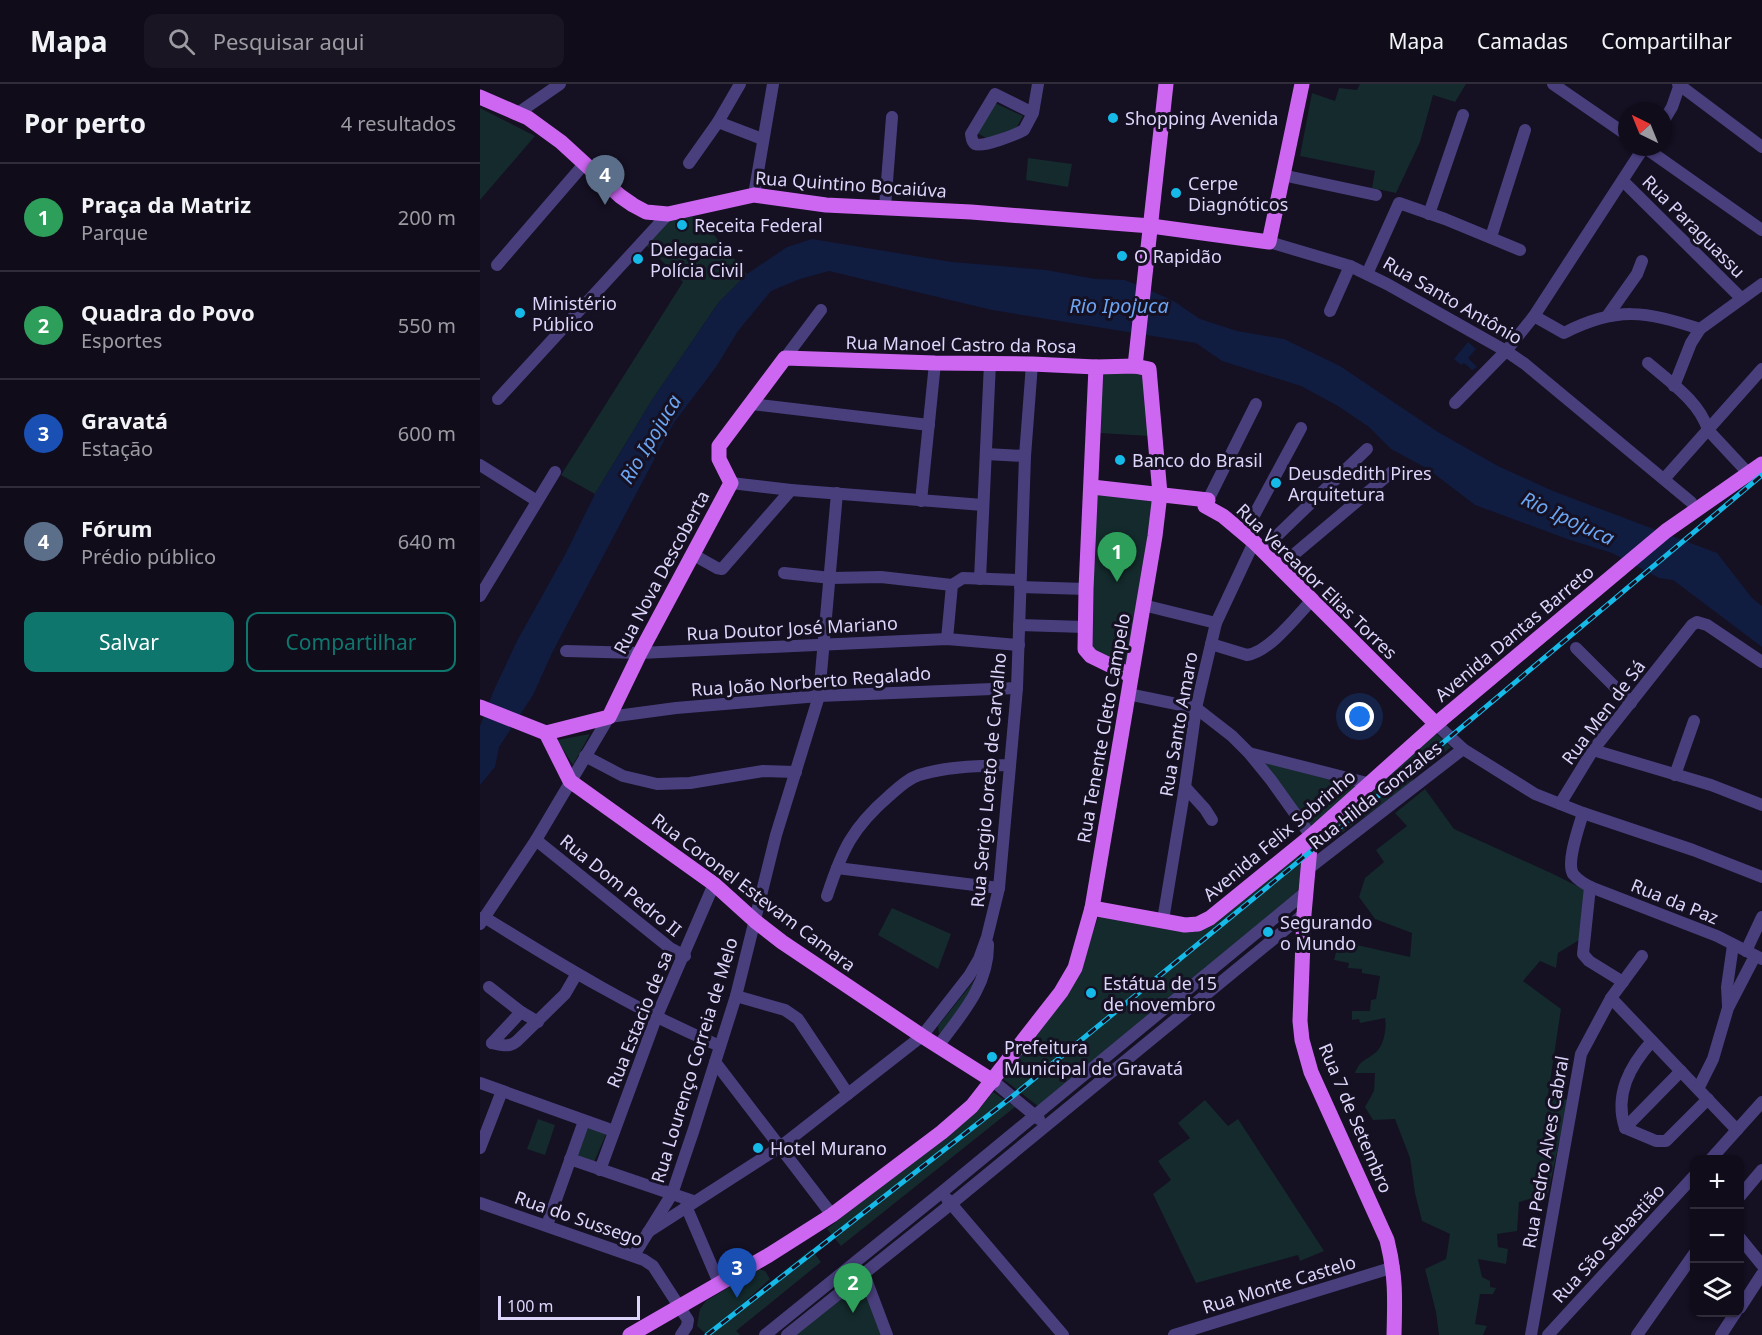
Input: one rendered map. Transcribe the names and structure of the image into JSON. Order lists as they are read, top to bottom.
{
  "streets": {
    "main road": [
      "Rua Quintino Bocaiúva",
      "Rua Santo Antônio",
      "Rua Manoel Castro da Rosa",
      "Rua Nova Descoberta",
      "Rua Vereador Elias Torres",
      "Avenida Dantas Barreto",
      "Rua Tenente Cleto Campelo",
      "Avenida Felix Sobrinho",
      "Rua Coronel Estevam Camara",
      "Rua 7 de Setembro"
    ],
    "street": [
      "Rua Paraguassu",
      "Rua Doutor José Mariano",
      "Rua João Norberto Regalado",
      "Rua Men de Sá",
      "Rua Santo Amaro",
      "Rua Sergio Loreto de Carvalho",
      "Rua Hilda Gonzales",
      "Rua Dom Pedro II",
      "Rua da Paz",
      "Rua Estacio de sa",
      "Rua Lourenço Correia de Melo",
      "Rua Pedro Alves Cabral",
      "Rua do Sussego",
      "Rua São Sebastião",
      "Rua Monte Castelo"
    ]
  },
  "crossings": [
    ["Rua Quintino Bocaiúva", "Rua Santo Antônio"],
    ["Rua Manoel Castro da Rosa", "Rua Nova Descoberta"],
    ["Rua Manoel Castro da Rosa", "Rua Tenente Cleto Campelo"],
    ["Rua Manoel Castro da Rosa", "Rua Sergio Loreto de Carvalho"],
    ["Rua Nova Descoberta", "Rua Doutor José Mariano"],
    ["Rua Nova Descoberta", "Rua João Norberto Regalado"],
    ["Rua Vereador Elias Torres", "Avenida Dantas Barreto"],
    ["Rua Vereador Elias Torres", "Rua Santo Amaro"],
    ["Rua Vereador Elias Torres", "Avenida Felix Sobrinho"],
    ["Rua Doutor José Mariano", "Rua Sergio Loreto de Carvalho"],
    ["Rua Doutor José Mariano", "Rua Lourenço Correia de Melo"],
    ["Avenida Dantas Barreto", "Avenida Felix Sobrinho"],
    ["Rua João Norberto Regalado", "Rua Sergio Loreto de Carvalho"],
    ["Rua João Norberto Regalado", "Rua Lourenço Correia de Melo"],
    ["Rua Santo Amaro", "Avenida Felix Sobrinho"],
    ["Rua Tenente Cleto Campelo", "Avenida Felix Sobrinho"],
    ["Rua Tenente Cleto Campelo", "Rua Coronel Estevam Camara"],
    ["Rua Tenente Cleto Campelo", "Rua do Sussego"],
    ["Rua Sergio Loreto de Carvalho", "Rua Coronel Estevam Camara"],
    ["Rua Sergio Loreto de Carvalho", "Rua Lourenço Correia de Melo"],
    ["Rua Hilda Gonzales", "Rua 7 de Setembro"],
    ["Avenida Felix Sobrinho", "Rua 7 de Setembro"],
    ["Rua Dom Pedro II", "Rua Estacio de sa"],
    ["Rua Coronel Estevam Camara", "Rua Estacio de sa"],
    ["Rua Coronel Estevam Camara", "Rua Lourenço Correia de Melo"],
    ["Rua Lourenço Correia de Melo", "Rua do Sussego"],
    ["Rua 7 de Setembro", "Rua Monte Castelo"]
  ],
  "water": ["Rio Ipojuca"],
  "places": [
    "Shopping Avenida",
    "Cerpe Diagnóticos",
    "Receita Federal",
    "O Rapidão",
    "Delegacia - Polícia Civil",
    "Ministério Público",
    "Banco do Brasil",
    "Deusdedith Pires Arquitetura",
    "Segurando o Mundo",
    "Estátua de 15 de novembro",
    "Prefeitura Municipal de Gravatá",
    "Hotel Murano"
  ],
  "scale_bar": "100 m",
  "north": "top left",
  "page": {
    "header": "Mapa",
    "search": "Pesquisar aqui",
    "nav": ["Mapa", "Camadas", "Compartilhar"],
    "heading": ["Por perto", "4 resultados"],
    "pins": [
      "4",
      "1",
      "3",
      "2"
    ],
    "list": [
      {
        "mark": "1",
        "name": "Praça da Matriz",
        "note": "Parque",
        "value": "200 m"
      },
      {
        "mark": "2",
        "name": "Quadra do Povo",
        "note": "Esportes",
        "value": "550 m"
      },
      {
        "mark": "3",
        "name": "Gravatá",
        "note": "Estação",
        "value": "600 m"
      },
      {
        "mark": "4",
        "name": "Fórum",
        "note": "Prédio público",
        "value": "640 m"
      }
    ],
    "buttons": ["Salvar", "Compartilhar"],
    "map_buttons": ["+", "−"],
    "scale": "100 m"
  }
}
